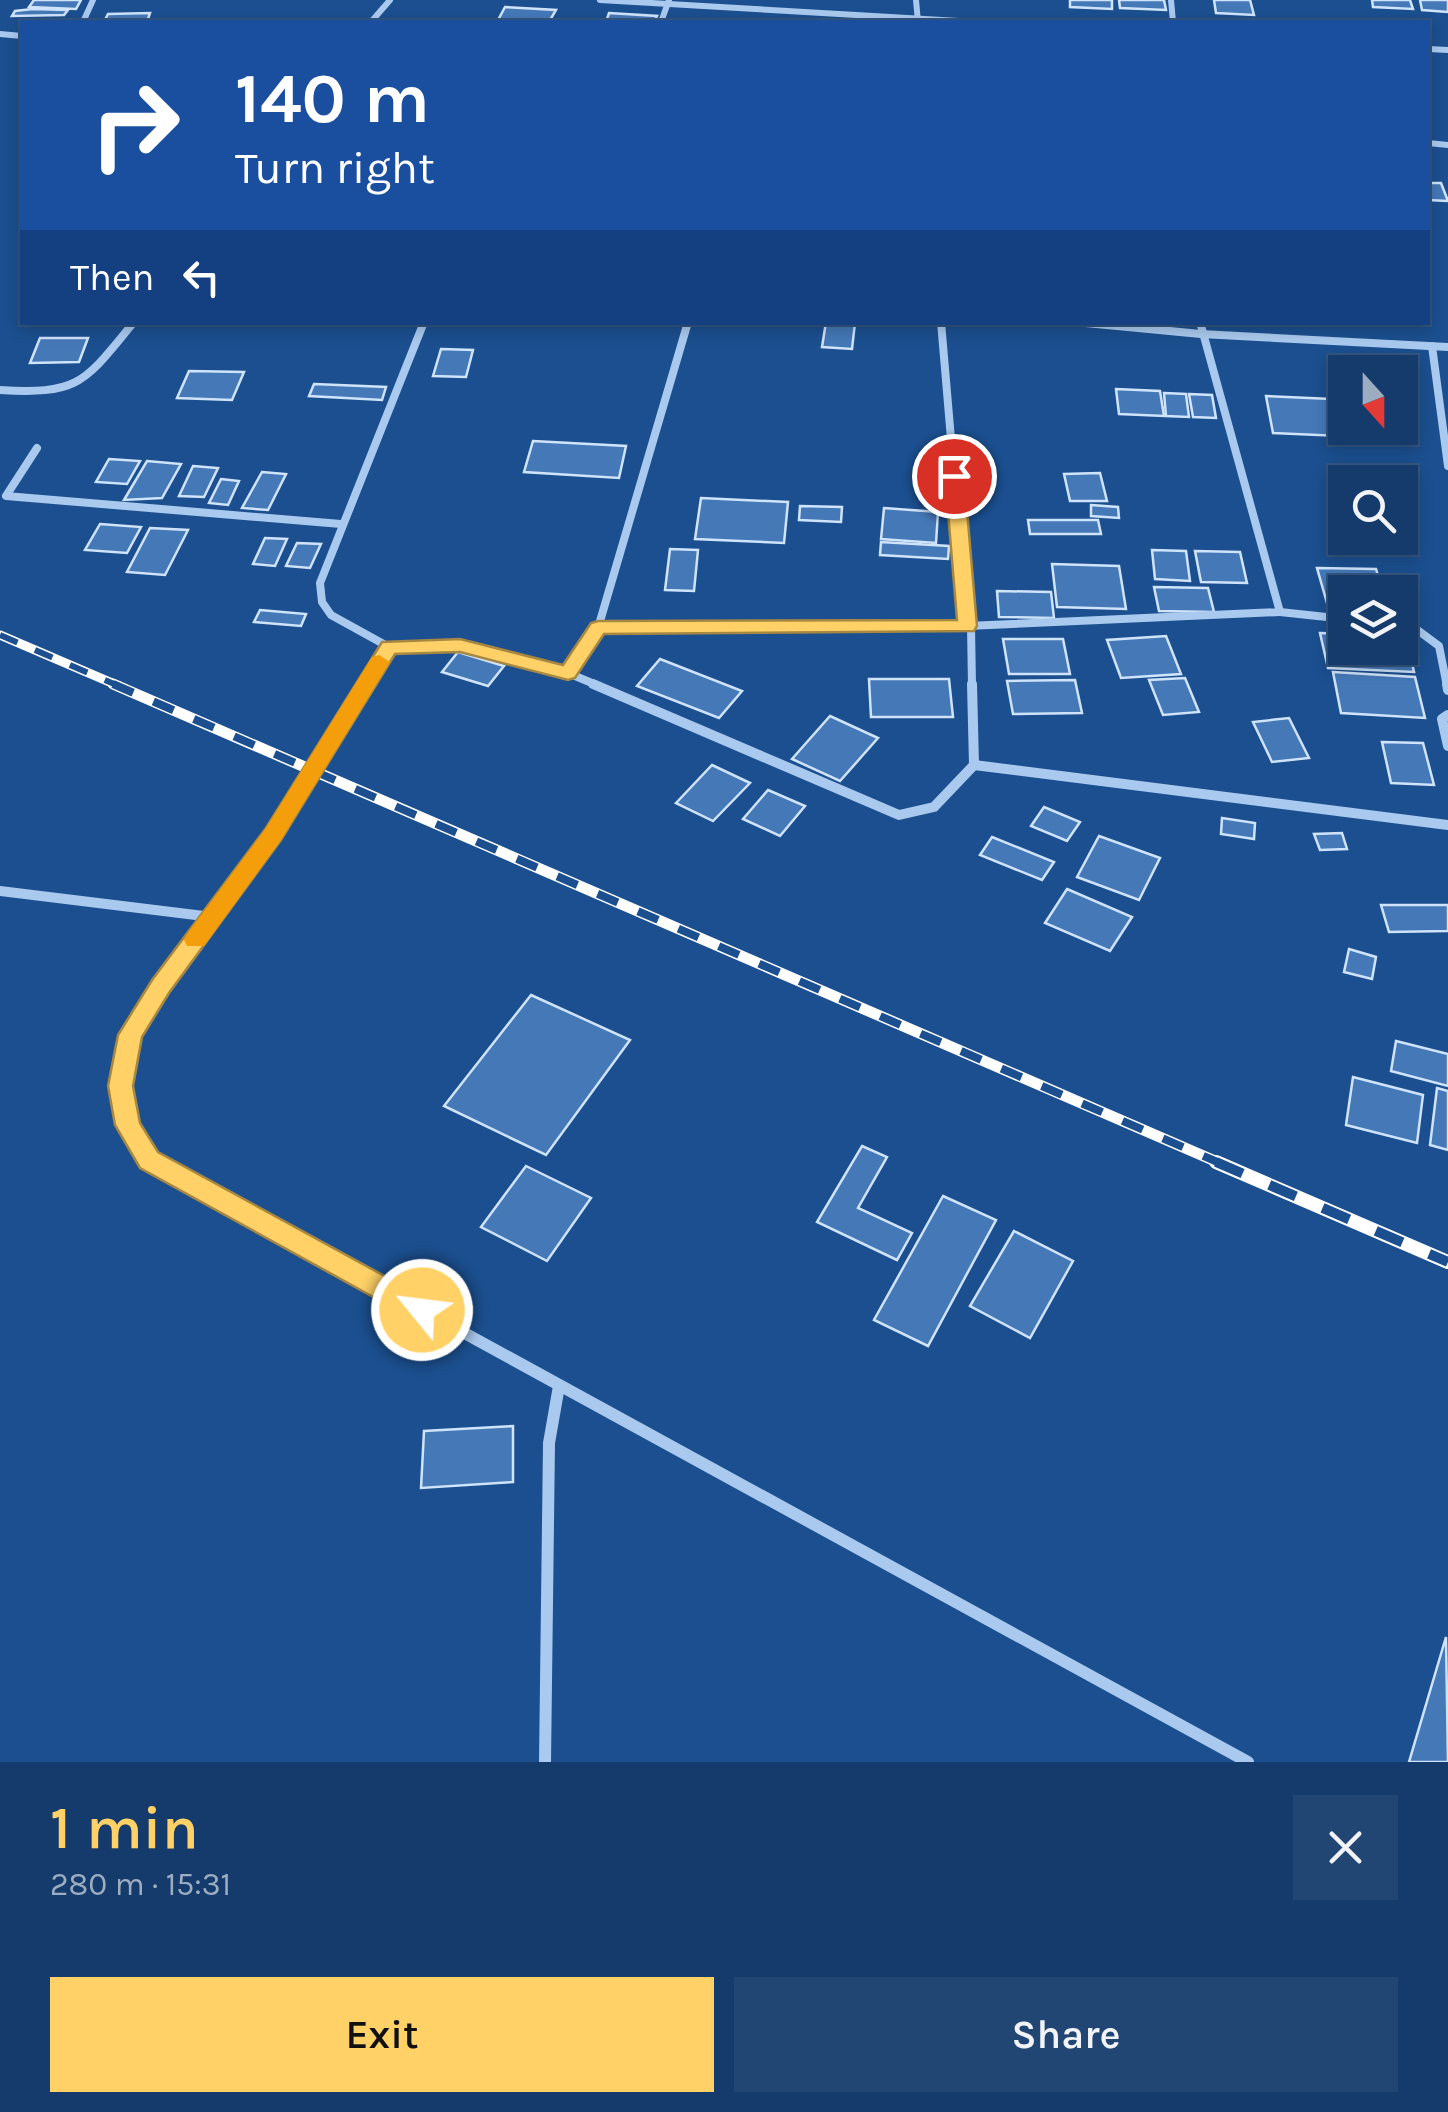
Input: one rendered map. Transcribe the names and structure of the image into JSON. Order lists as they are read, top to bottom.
{
  "north": "bottom",
  "page": {
    "turn": ["140 m", "Turn right"],
    "then": "Then",
    "heading": ["1 min", "280 m · 15:31"],
    "buttons": ["Exit", "Share"]
  }
}
